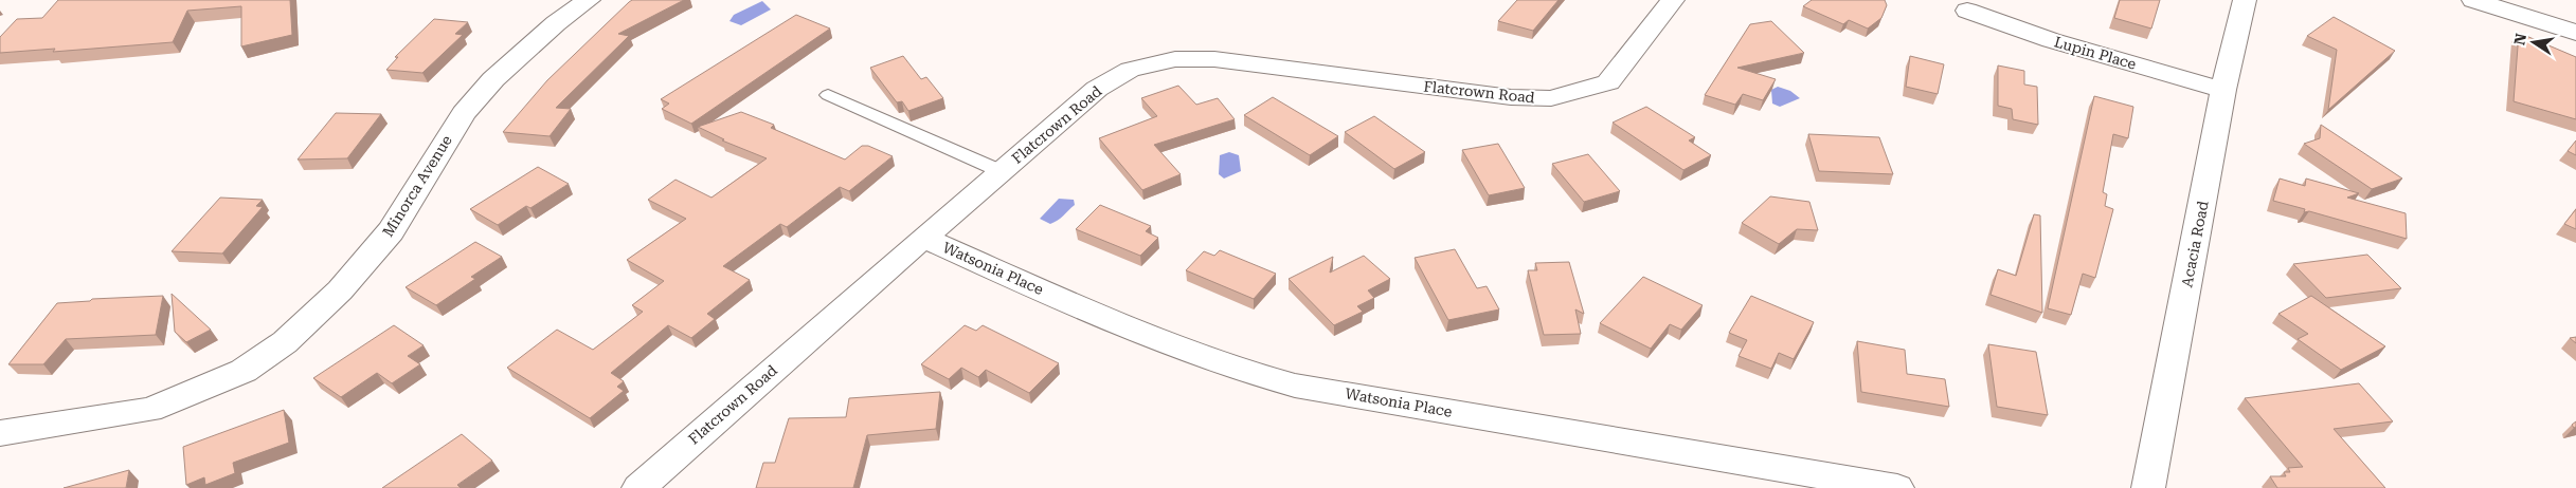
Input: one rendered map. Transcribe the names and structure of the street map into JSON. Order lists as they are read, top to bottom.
{
  "streets": {
    "street": [
      "Lupin Place",
      "Flatcrown Road",
      "Minorca Avenue",
      "Acacia Road",
      "Watsonia Place"
    ]
  },
  "crossings": [
    ["Lupin Place", "Acacia Road"],
    ["Flatcrown Road", "Watsonia Place"]
  ],
  "north": "left"
}
